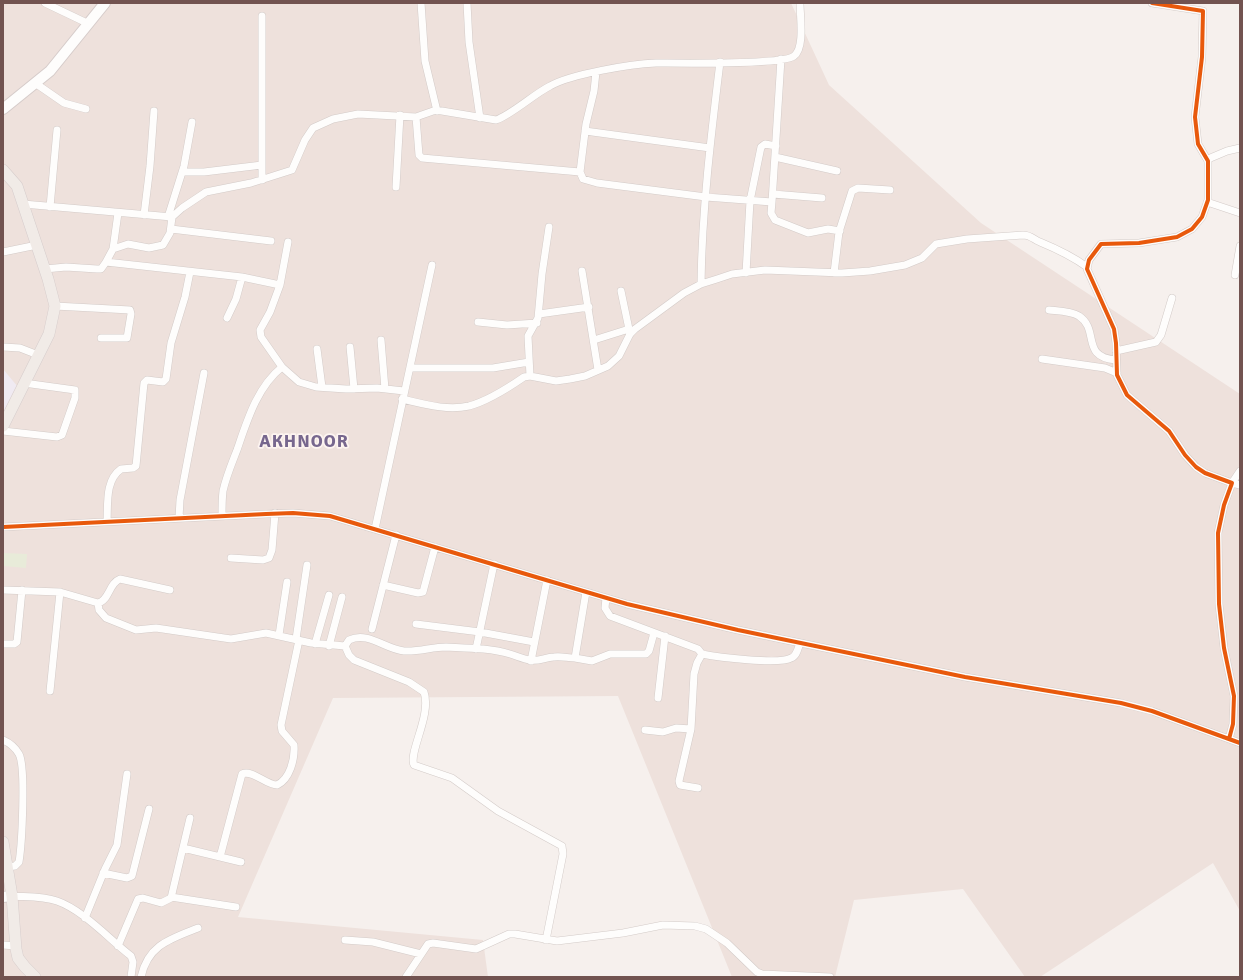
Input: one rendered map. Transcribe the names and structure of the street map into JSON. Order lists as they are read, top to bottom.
{
  "districts": ["AKHNOOR"]
}
